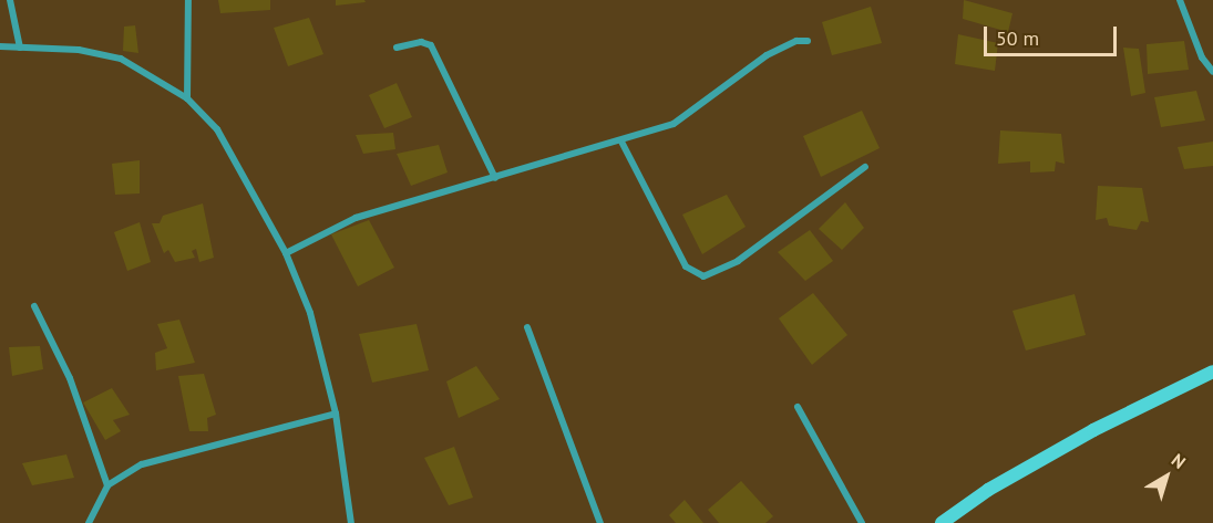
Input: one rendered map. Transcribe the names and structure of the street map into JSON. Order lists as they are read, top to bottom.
{
  "scale_bar": "50 m",
  "north": "top right"
}
